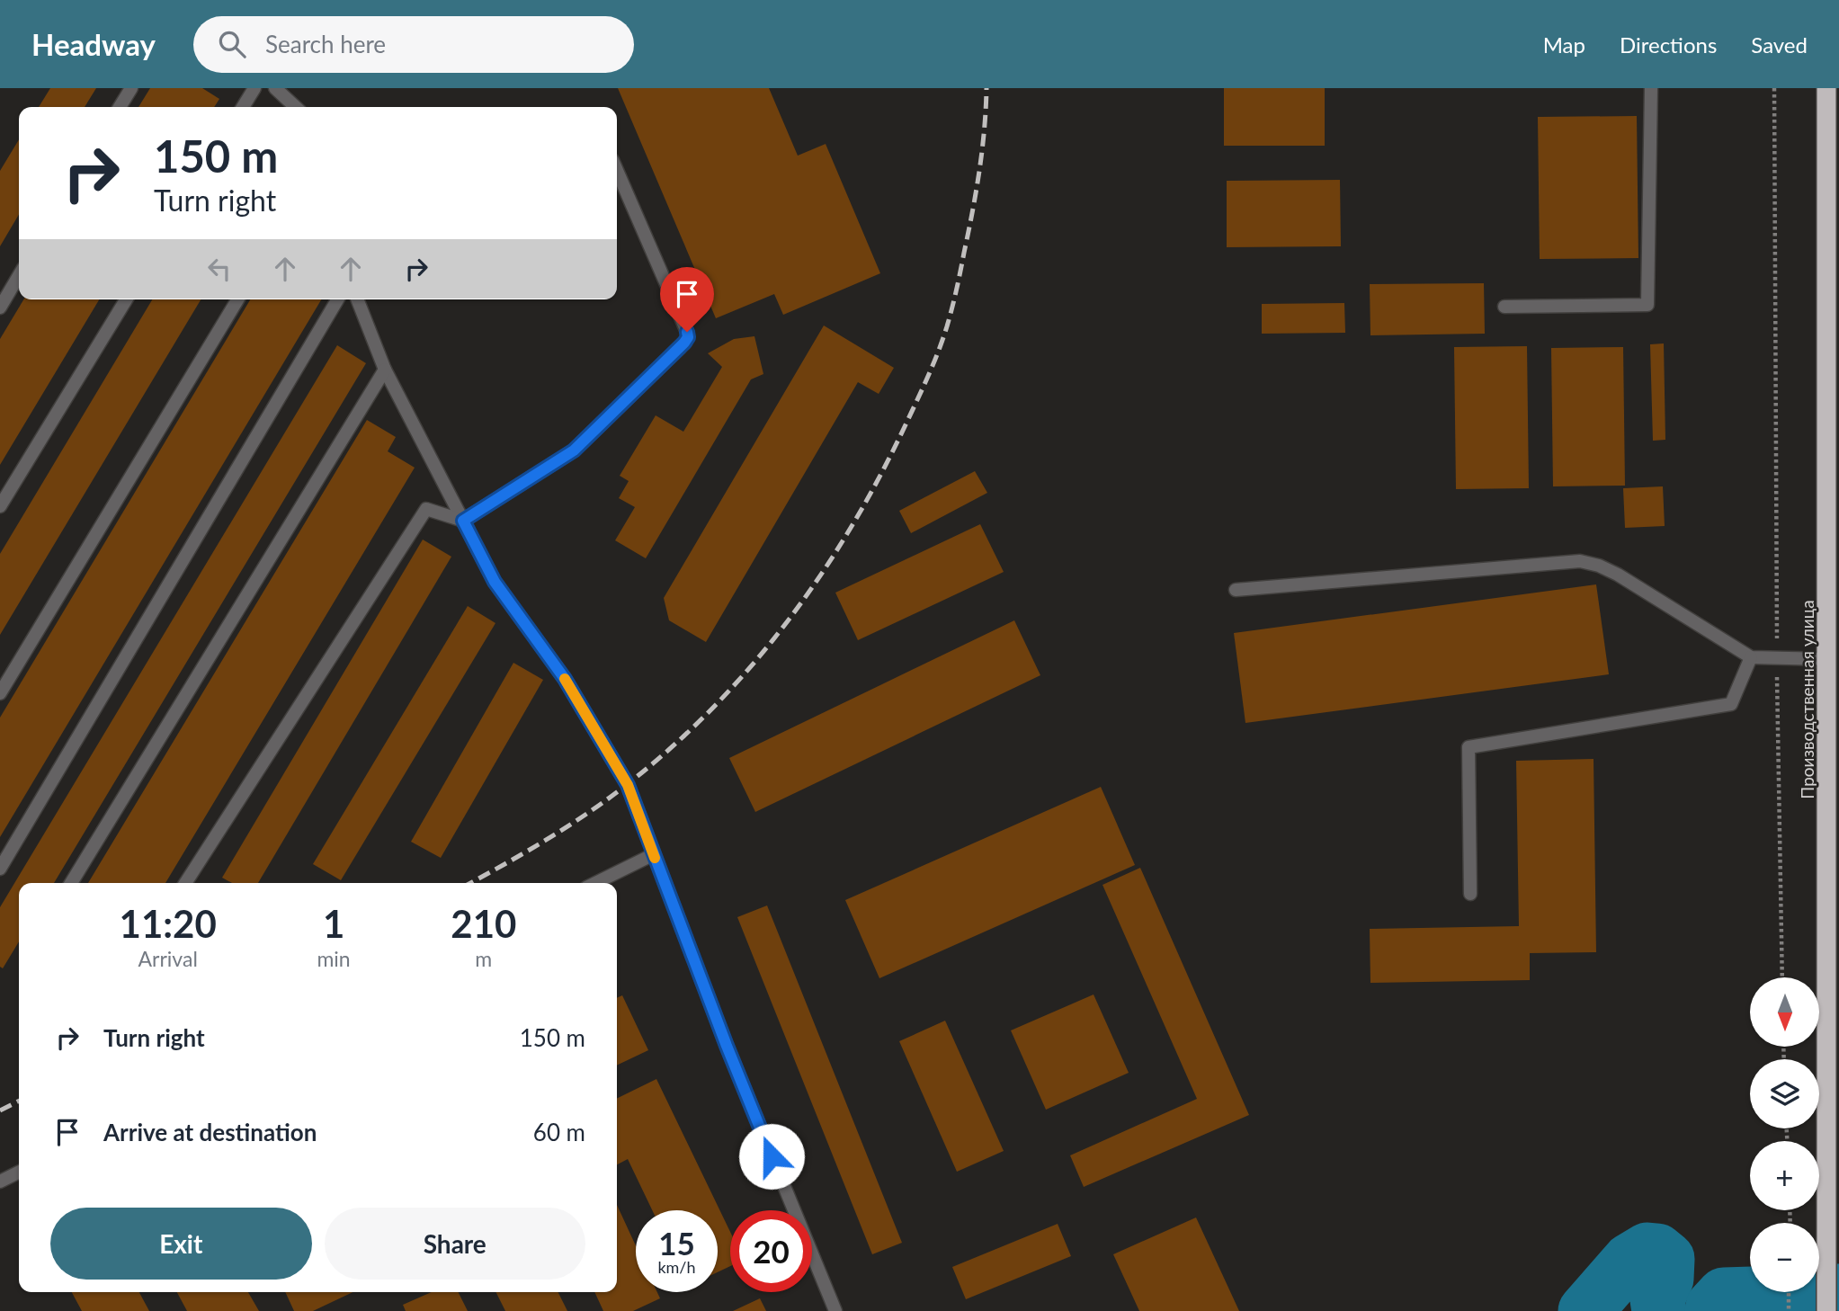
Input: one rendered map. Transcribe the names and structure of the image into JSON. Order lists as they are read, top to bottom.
{
  "streets": {
    "highway": ["Производственная улица"]
  },
  "north": "bottom",
  "page": {
    "header": "Headway",
    "search": "Search here",
    "nav": ["Map", "Directions", "Saved"],
    "turn": ["150 m", "Turn right"],
    "eta": [
      "11:20",
      "Arrival",
      "1",
      "min",
      "210",
      "m"
    ],
    "map_buttons": ["+", "−"],
    "list": [
      {
        "name": "Turn right",
        "value": "150 m"
      },
      {
        "name": "Arrive at destination",
        "value": "60 m"
      }
    ],
    "buttons": ["Exit", "Share"],
    "speed": "15 km/h",
    "limit": "20"
  }
}
